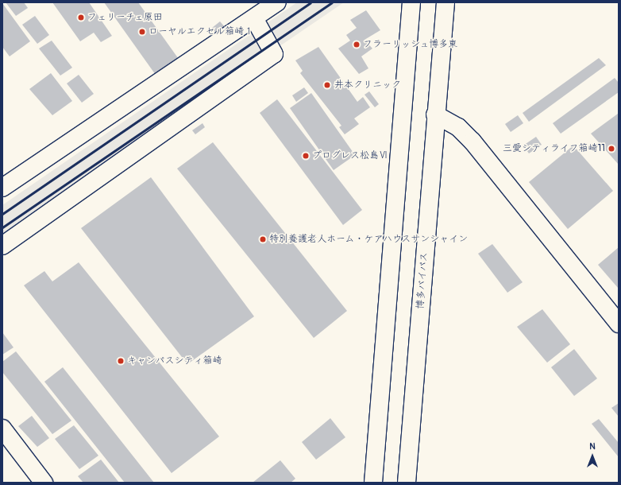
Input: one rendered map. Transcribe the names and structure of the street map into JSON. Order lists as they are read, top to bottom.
{
  "streets": {
    "main road": ["博多バイパス"]
  },
  "places": [
    "フェリーチェ原田",
    "ローヤルエクセル箱崎１",
    "フラーリッシュ博多東",
    "井本クリニック",
    "三愛シティライフ箱崎11",
    "プログレス松島Ⅵ",
    "特別養護老人ホーム・ケアハウスサンシャイン",
    "キャンパスシティ箱崎"
  ],
  "north": "top"
}
